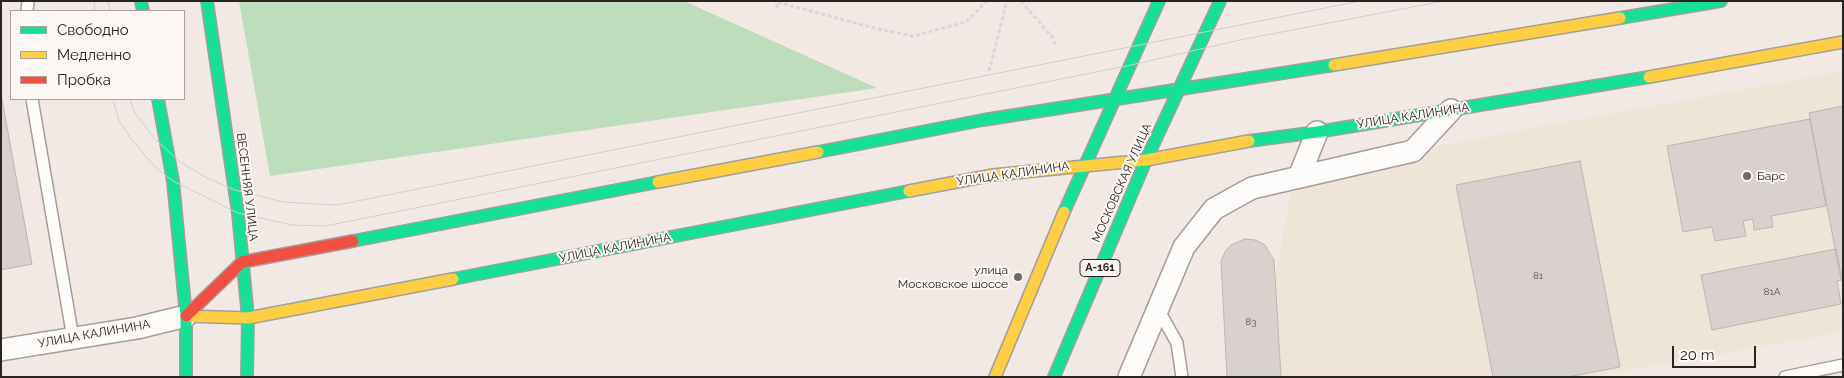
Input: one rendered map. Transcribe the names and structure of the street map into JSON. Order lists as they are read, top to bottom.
{
  "streets": {
    "main road": [
      "УЛИЦА КАЛИНИНА",
      "МОСКОВСКАЯ УЛИЦА",
      "ВЕСЕННЯЯ УЛИЦА",
      "А-161"
    ]
  },
  "crossings": [
    ["УЛИЦА КАЛИНИНА", "МОСКОВСКАЯ УЛИЦА"],
    ["УЛИЦА КАЛИНИНА", "ВЕСЕННЯЯ УЛИЦА"]
  ],
  "places": ["Барс", "улица Московское шоссе"],
  "house_numbers": ["81", "81А", "83"],
  "legend": ["Свободно", "Медленно", "Пробка"],
  "scale_bar": "20 m"
}
